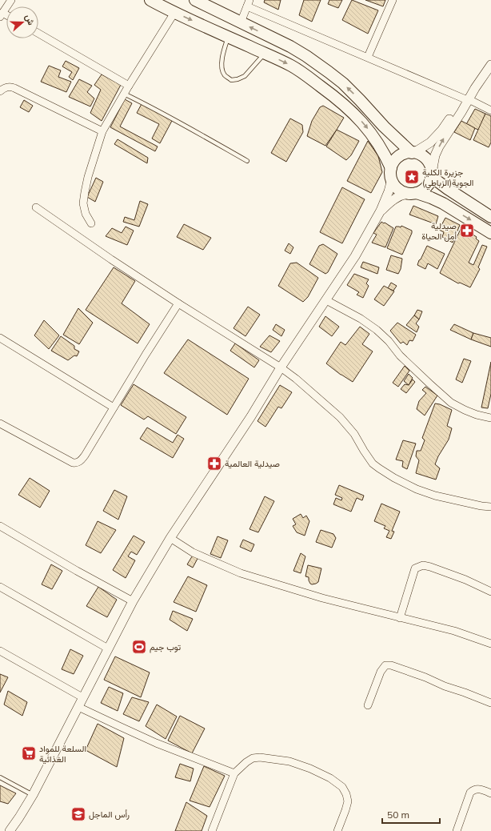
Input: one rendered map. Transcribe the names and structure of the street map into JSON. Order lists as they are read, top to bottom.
{
  "places": {
    "place": ["جزيرة الكلية الجوية(الزباطي)"],
    "pharmacy": ["صيدلية أمل الحياة", "صيدلية العالمية"],
    "sports": ["توب جيم"],
    "supermarket": ["السلعة للمواد الغذائية"],
    "school or university": ["رأس الماجل"]
  },
  "scale_bar": "50 m",
  "north": "right"
}
